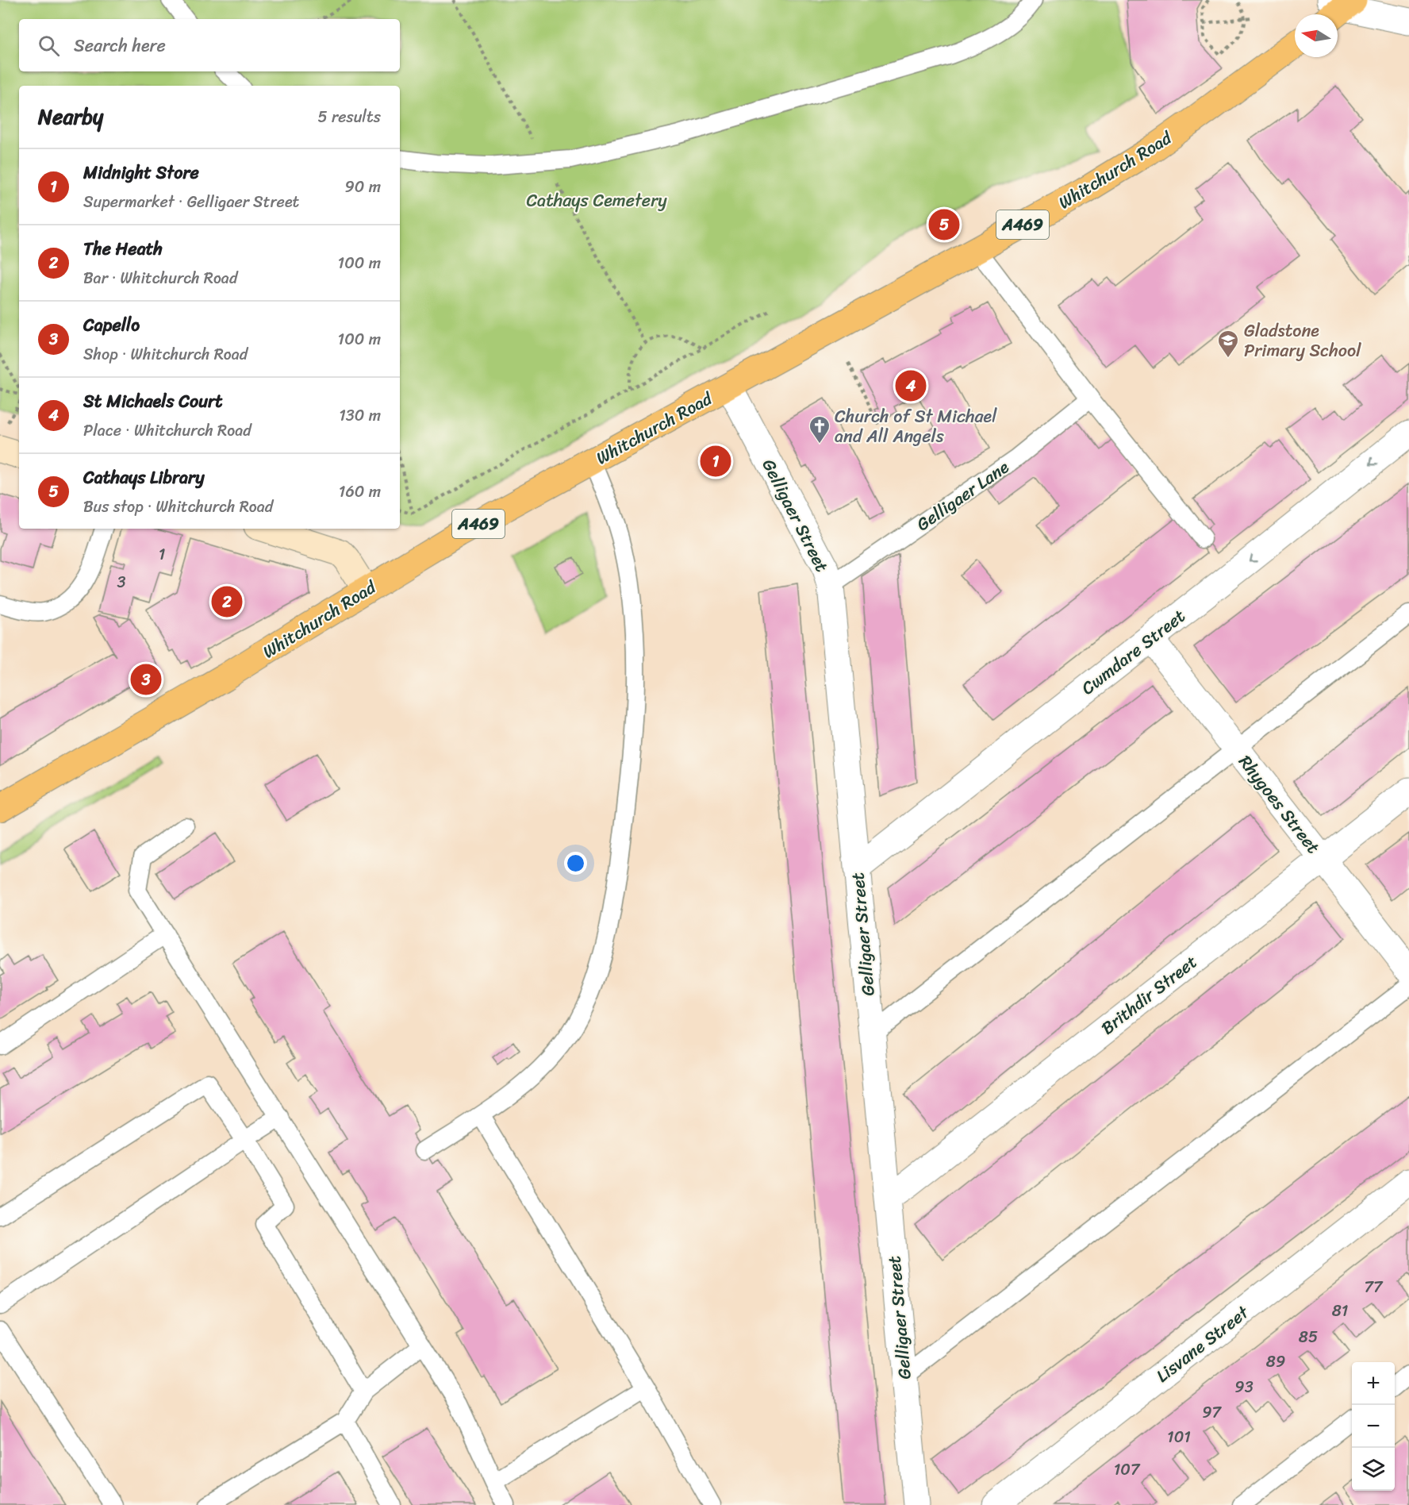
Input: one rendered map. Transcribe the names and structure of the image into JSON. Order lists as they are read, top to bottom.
{
  "streets": {
    "main road": ["Whitchurch Road", "A469"],
    "street": [
      "Gelligaer Street",
      "Cwmdare Street",
      "Rhygoes Street",
      "Brithdir Street",
      "Lisvane Street"
    ],
    "lane": ["Gelligaer Lane"]
  },
  "crossings": [
    ["Whitchurch Road", "Gelligaer Street"],
    ["Gelligaer Lane", "Gelligaer Street"],
    ["Gelligaer Street", "Cwmdare Street"],
    ["Gelligaer Street", "Brithdir Street"],
    ["Cwmdare Street", "Rhygoes Street"],
    ["Rhygoes Street", "Brithdir Street"]
  ],
  "one_way": ["Cwmdare Street"],
  "parks": ["Cathays Cemetery"],
  "places": {
    "school or university": ["Gladstone Primary School"],
    "church": ["Church of St Michael and All Angels"]
  },
  "house_numbers": [
    "1",
    "3",
    "77",
    "81",
    "85",
    "89",
    "93",
    "97",
    "101",
    "107"
  ],
  "north": "left",
  "page": {
    "search": "Search here",
    "heading": ["Nearby", "5 results"],
    "list": [
      {
        "mark": "1",
        "name": "Midnight Store",
        "note": "Supermarket · Gelligaer Street",
        "value": "90 m"
      },
      {
        "mark": "2",
        "name": "The Heath",
        "note": "Bar · Whitchurch Road",
        "value": "100 m"
      },
      {
        "mark": "3",
        "name": "Capello",
        "note": "Shop · Whitchurch Road",
        "value": "100 m"
      },
      {
        "mark": "4",
        "name": "St Michaels Court",
        "note": "Place · Whitchurch Road",
        "value": "130 m"
      },
      {
        "mark": "5",
        "name": "Cathays Library",
        "note": "Bus stop · Whitchurch Road",
        "value": "160 m"
      }
    ],
    "pins": [
      "5",
      "4",
      "1",
      "2",
      "3"
    ],
    "map_buttons": ["+", "−"]
  }
}
